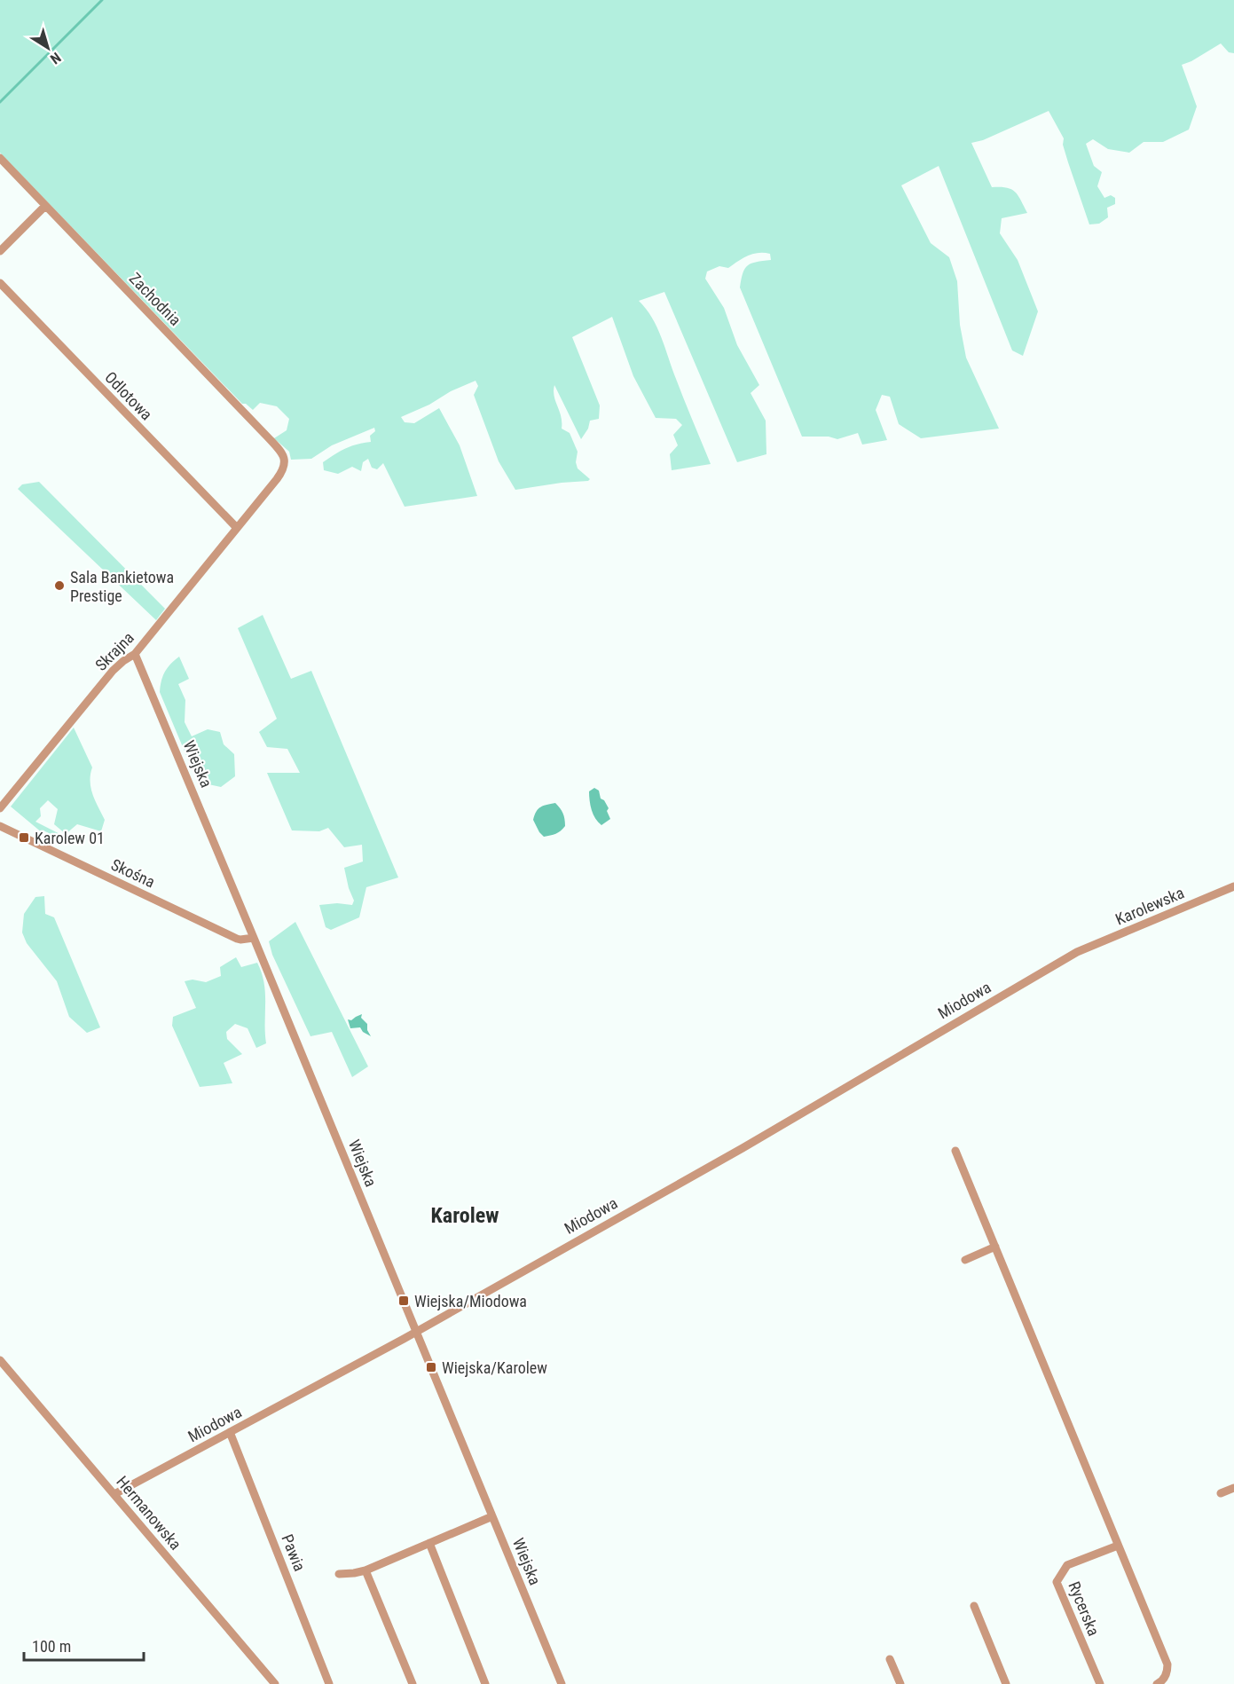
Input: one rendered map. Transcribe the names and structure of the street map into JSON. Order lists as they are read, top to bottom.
{
  "streets": {
    "street": [
      "Zachodnia",
      "Odlotowa",
      "Skrajna",
      "Wiejska",
      "Skośna",
      "Karolewska",
      "Miodowa",
      "Hermanowska",
      "Pawia",
      "Rycerska"
    ]
  },
  "crossings": [
    ["Zachodnia", "Skrajna"],
    ["Odlotowa", "Skrajna"],
    ["Skrajna", "Wiejska"],
    ["Wiejska", "Skośna"],
    ["Wiejska", "Miodowa"],
    ["Karolewska", "Miodowa"],
    ["Miodowa", "Hermanowska"],
    ["Miodowa", "Pawia"]
  ],
  "districts": ["Karolew"],
  "places": {
    "other": ["Sala Bankietowa Prestige"],
    "transit": ["Karolew 01", "Wiejska/Miodowa", "Wiejska/Karolew"]
  },
  "scale_bar": "100 m",
  "north": "bottom right"
}
